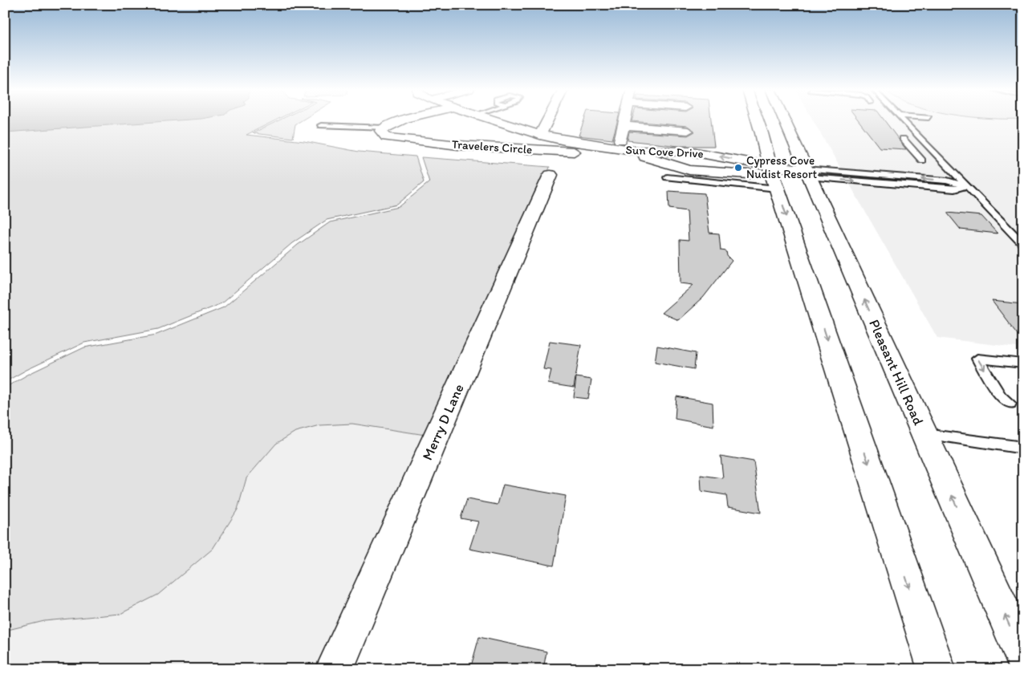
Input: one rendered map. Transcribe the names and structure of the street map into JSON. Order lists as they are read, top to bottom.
{
  "streets": {
    "street": [
      "Travelers Circle",
      "Sun Cove Drive",
      "Pleasant Hill Road",
      "Merry D Lane"
    ]
  },
  "crossings": [
    ["Travelers Circle", "Sun Cove Drive"],
    ["Sun Cove Drive", "Pleasant Hill Road"]
  ],
  "places": ["Cypress Cove Nudist Resort"]
}
